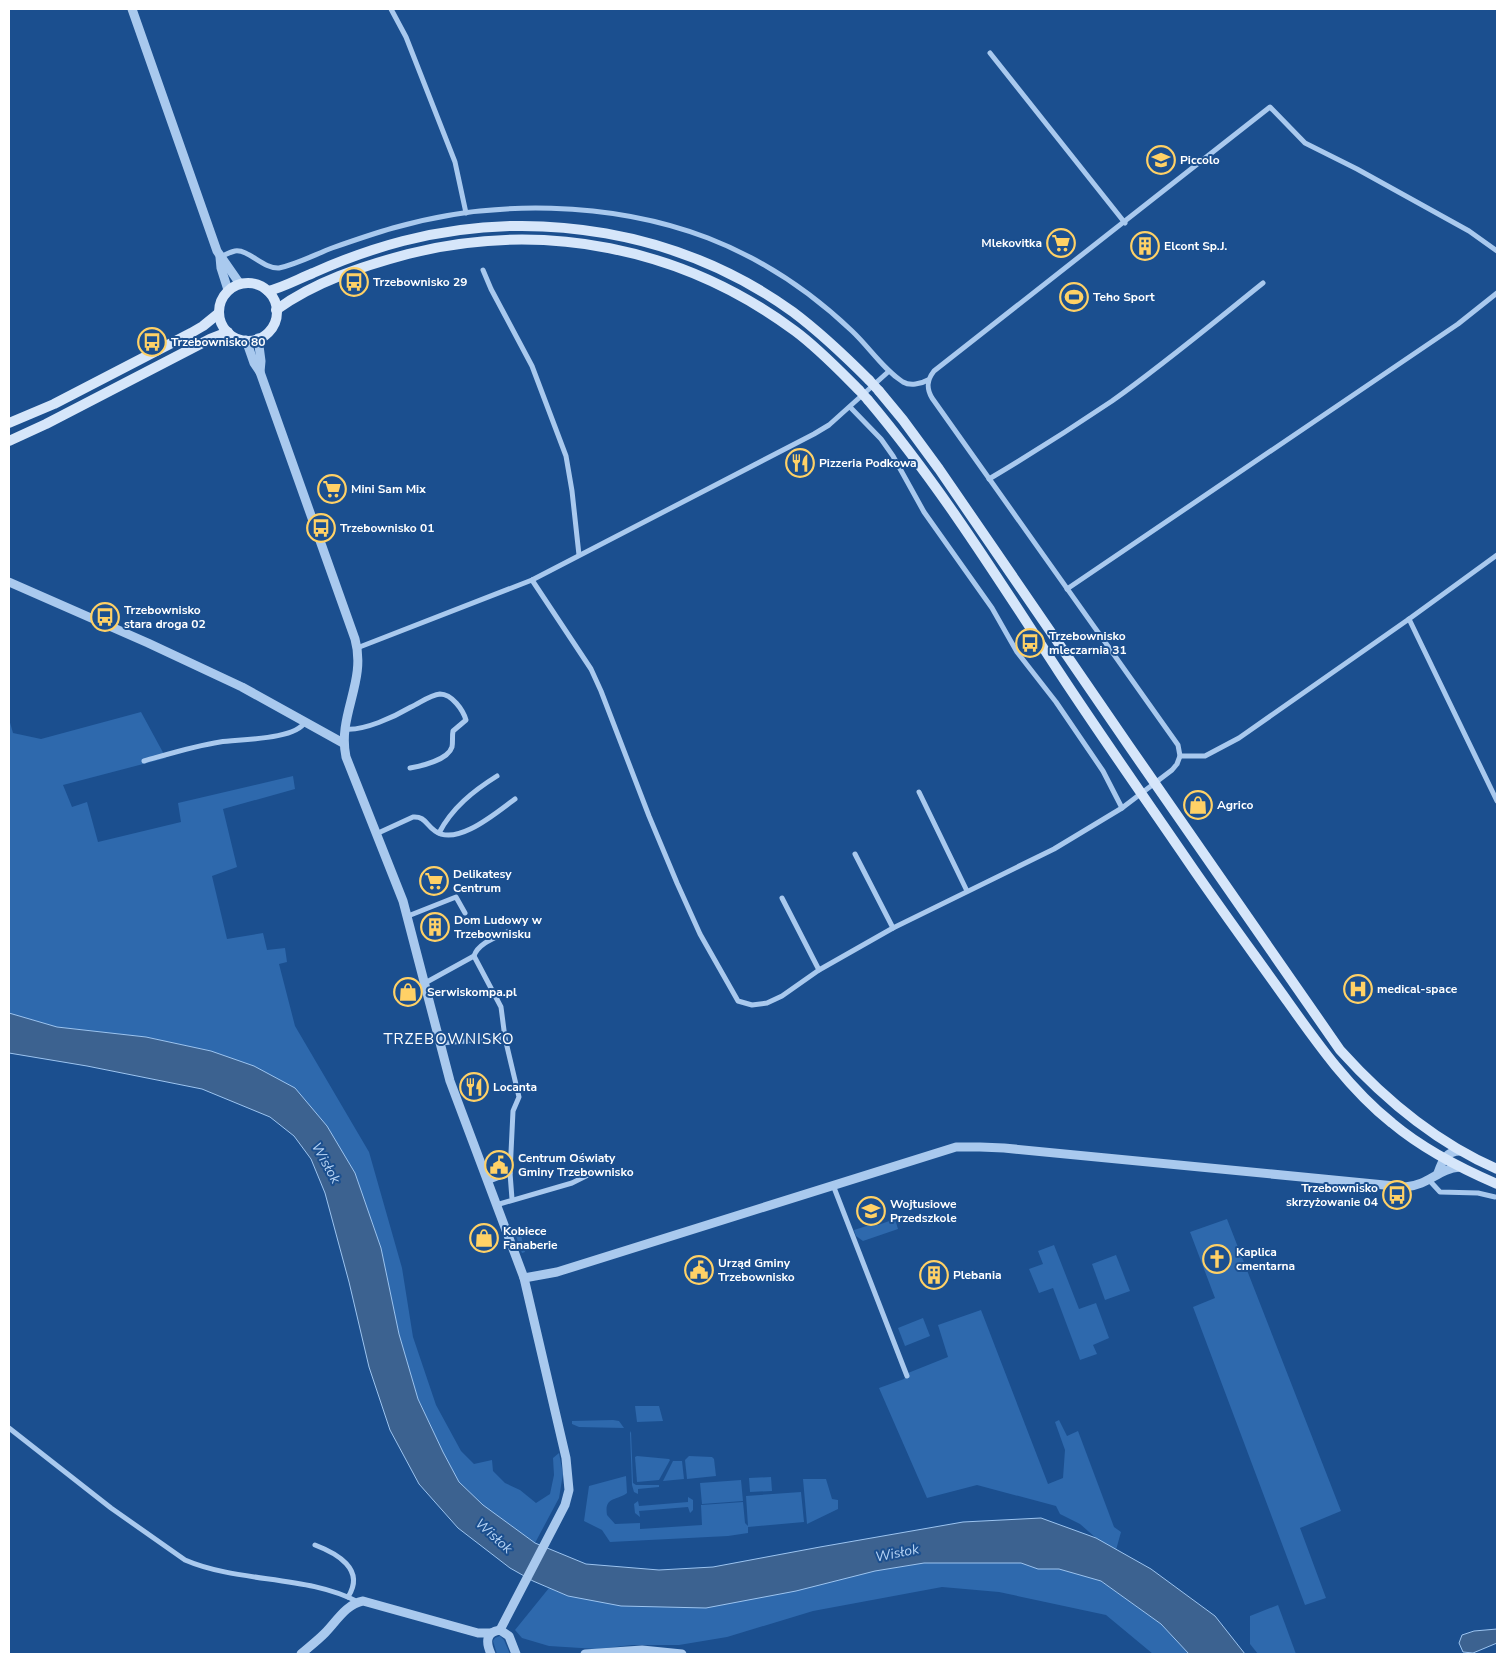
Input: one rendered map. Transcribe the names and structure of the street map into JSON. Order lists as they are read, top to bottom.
{
  "districts": ["TRZEBOWNISKO"],
  "water": ["Wisłok"],
  "places": {
    "school or university": ["Piccolo", "Wojtusiowe Przedszkole"],
    "supermarket": ["Mlekovitka", "Mini Sam Mix", "Delikatesy Centrum"],
    "building": ["Elcont Sp.J.", "Dom Ludowy w Trzebownisku", "Plebania"],
    "bus stop": [
      "Trzebownisko 29",
      "Trzebownisko 80",
      "Trzebownisko 01",
      "Trzebownisko stara droga 02",
      "Trzebownisko mleczarnia 31",
      "Trzebownisko skrzyżowanie 04"
    ],
    "sports": ["Teho Sport"],
    "restaurant": ["Pizzeria Podkowa", "Locanta"],
    "shop": ["Agrico", "Serwiskompa.pl", "Kobiece Fanaberie"],
    "hospital": ["medical-space"],
    "public building": ["Centrum Oświaty Gminy Trzebownisko", "Urząd Gminy Trzebownisko"],
    "church": ["Kaplica cmentarna"]
  }
}
